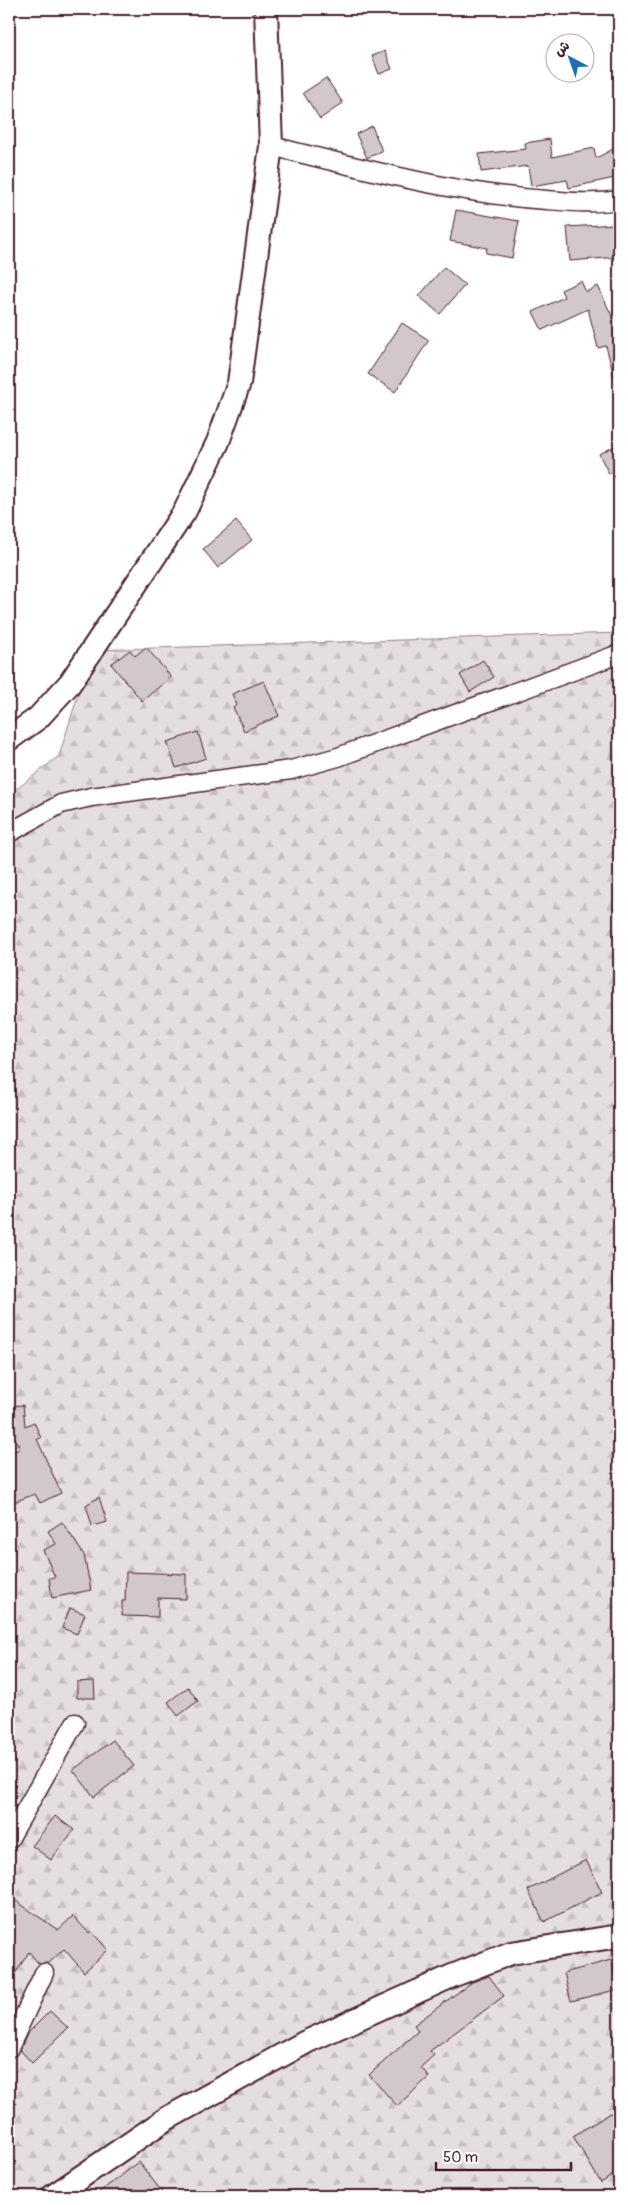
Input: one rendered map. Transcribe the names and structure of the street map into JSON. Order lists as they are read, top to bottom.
{
  "scale_bar": "50 m",
  "north": "top left"
}
